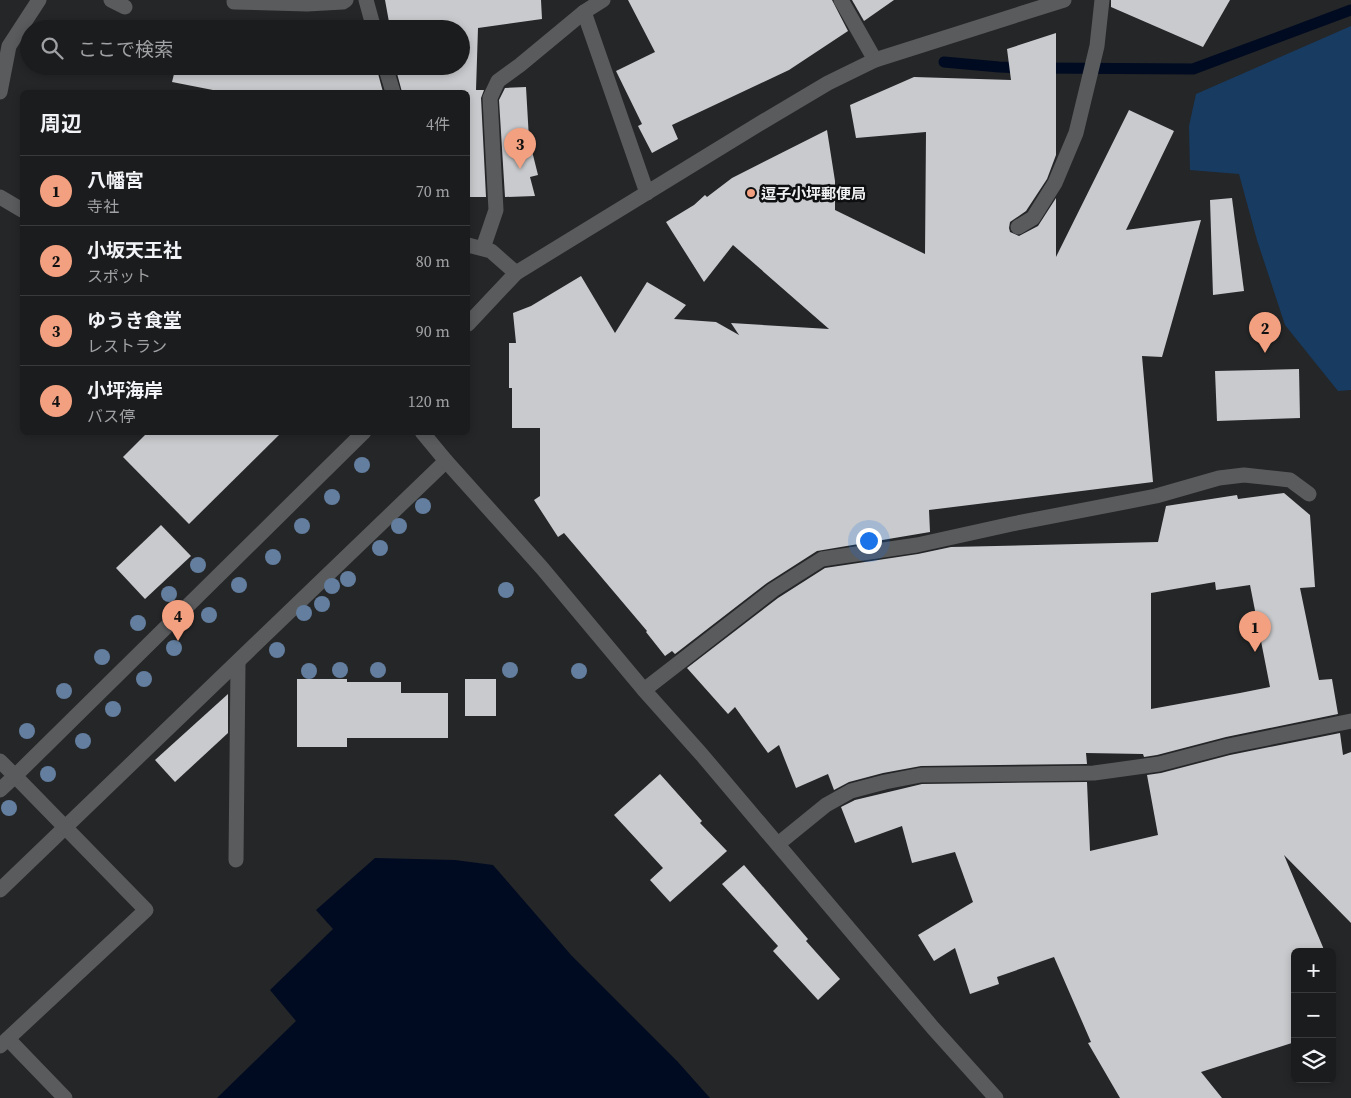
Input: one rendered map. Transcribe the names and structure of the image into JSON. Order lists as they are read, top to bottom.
{
  "places": ["逗子小坪郵便局"],
  "page": {
    "search": "ここで検索",
    "heading": ["周辺", "4件"],
    "pins": [
      "3",
      "2",
      "4",
      "1"
    ],
    "list": [
      {
        "mark": "1",
        "name": "八幡宮",
        "note": "寺社",
        "value": "70 m"
      },
      {
        "mark": "2",
        "name": "小坂天王社",
        "note": "スポット",
        "value": "80 m"
      },
      {
        "mark": "3",
        "name": "ゆうき食堂",
        "note": "レストラン",
        "value": "90 m"
      },
      {
        "mark": "4",
        "name": "小坪海岸",
        "note": "バス停",
        "value": "120 m"
      }
    ],
    "map_buttons": ["+", "−"]
  }
}
